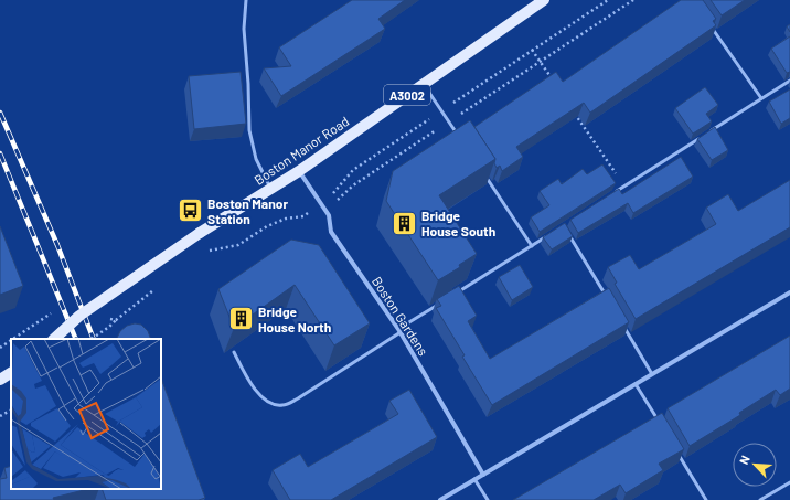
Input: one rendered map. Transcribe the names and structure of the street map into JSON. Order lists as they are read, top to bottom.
{
  "streets": {
    "main road": ["A3002", "Boston Manor Road"],
    "street": ["Boston Gardens"]
  },
  "crossings": [
    ["Boston Manor Road", "Boston Gardens"]
  ],
  "places": {
    "bus stop": ["Boston Manor Station"],
    "building": ["Bridge House South", "Bridge House North"]
  },
  "north": "top left"
}
